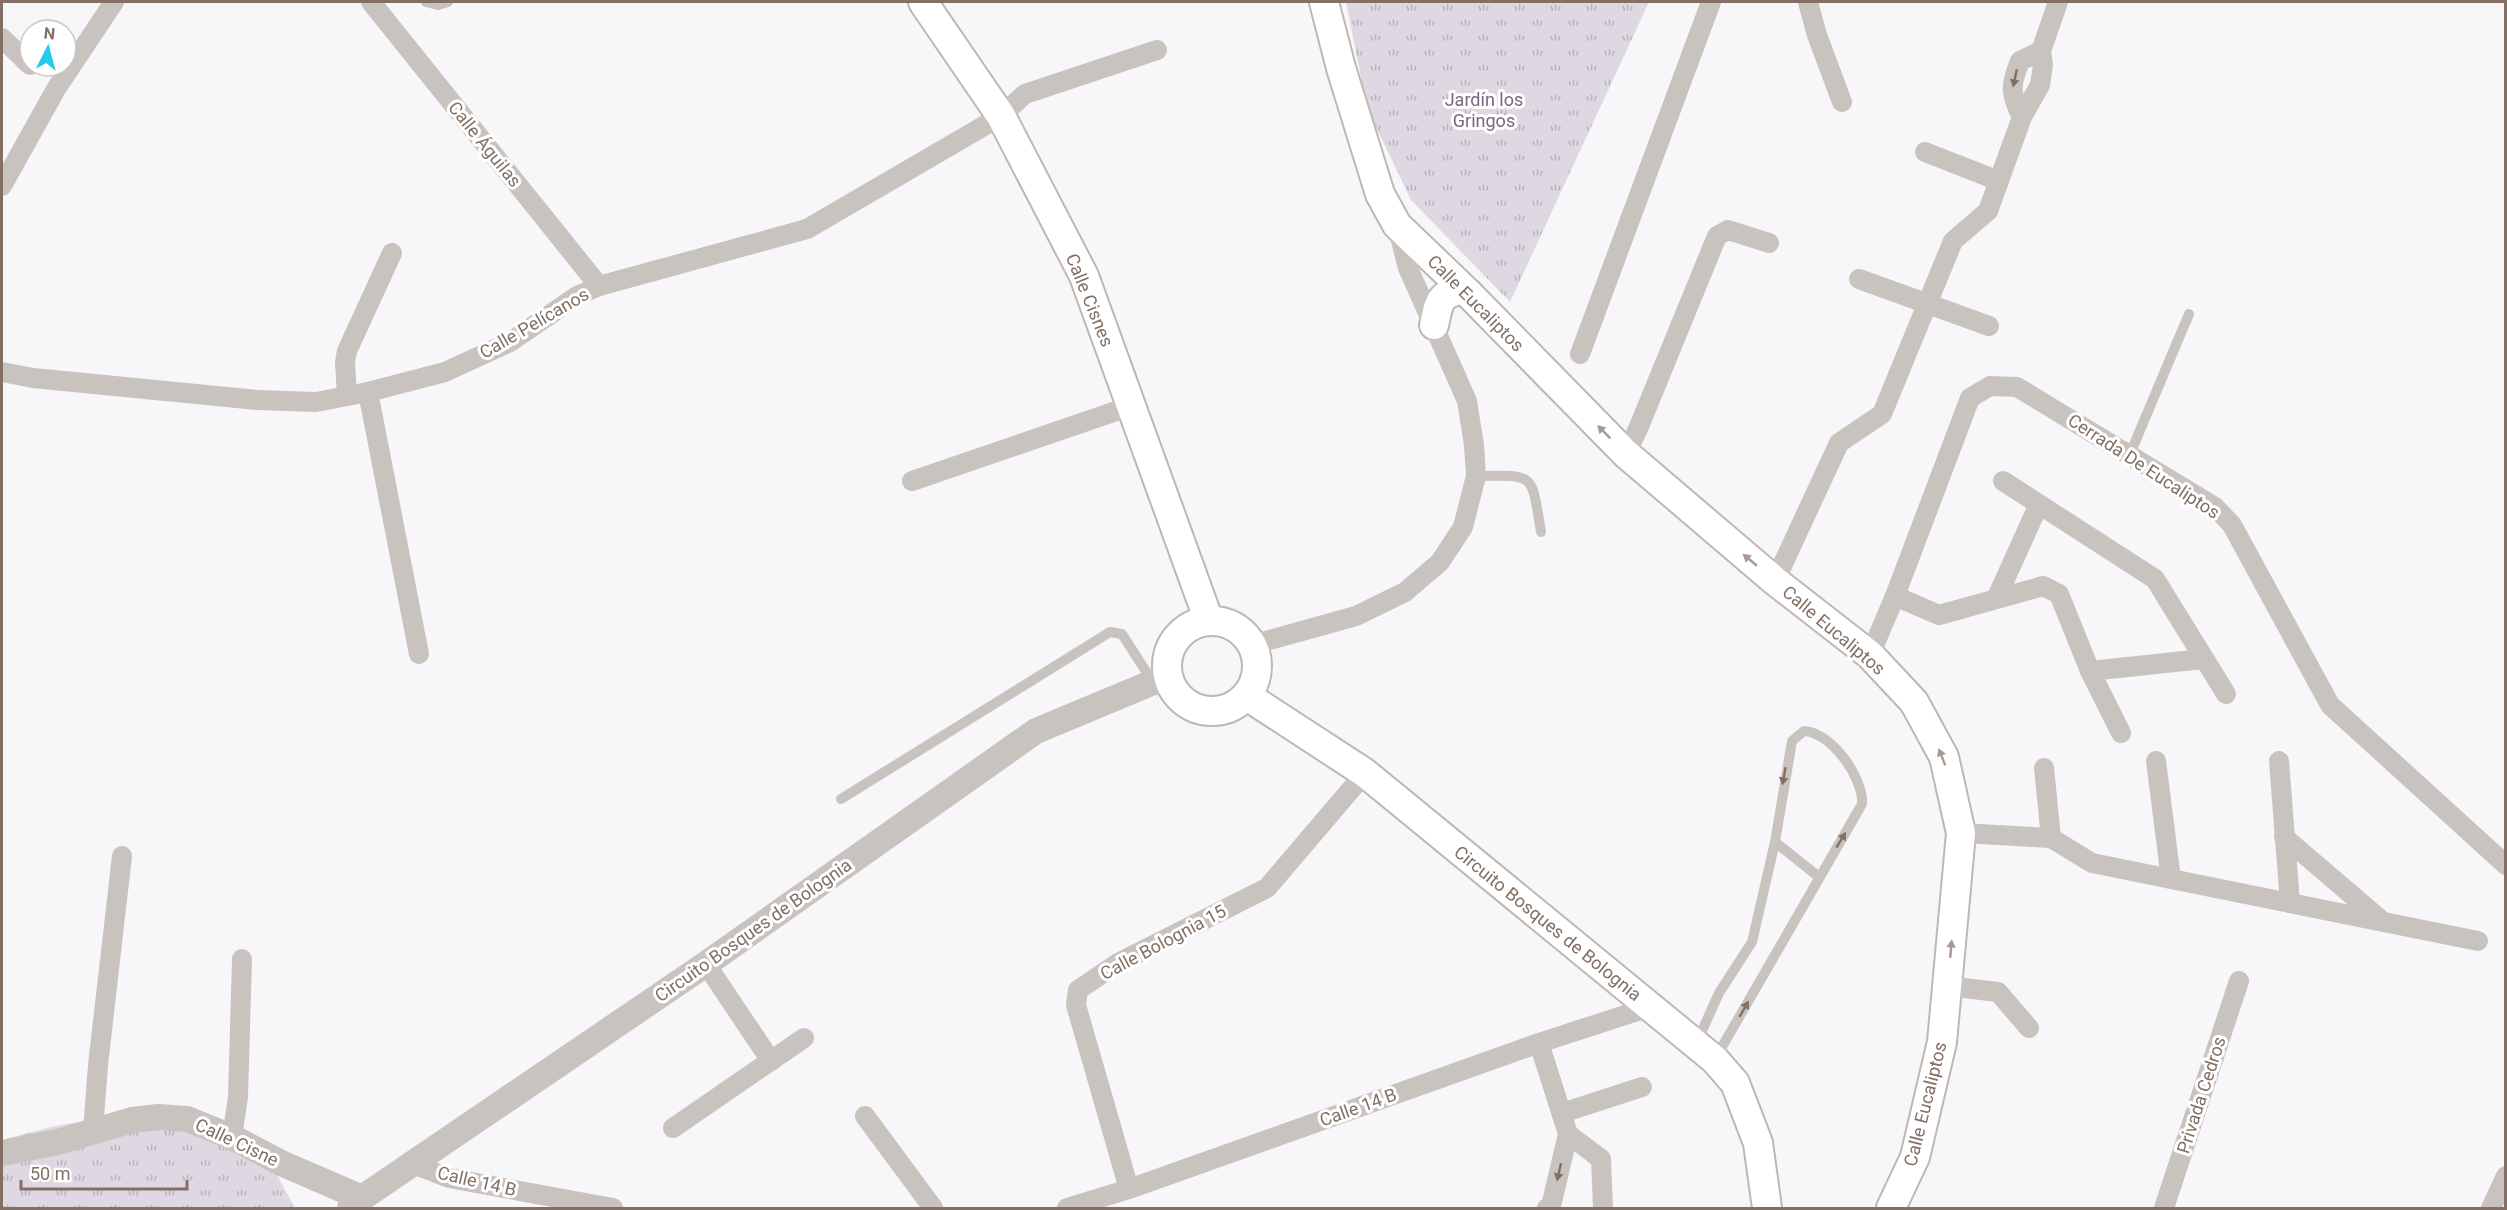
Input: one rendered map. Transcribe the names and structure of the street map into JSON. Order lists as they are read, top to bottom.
{
  "streets": {
    "main road": ["Calle Cisnes", "Calle Eucaliptos", "Circuito Bosques de Bolognia"],
    "street": [
      "Calle Águilas",
      "Calle Pelícanos",
      "Cerrada De Eucaliptos",
      "Calle Bolognia 15",
      "Privada Cedros",
      "Calle 14 B",
      "Calle Cisne"
    ]
  },
  "crossings": [
    ["Calle Águilas", "Calle Pelícanos"],
    ["Calle Cisnes", "Calle Pelícanos"],
    ["Calle Cisnes", "Circuito Bosques de Bolognia"],
    ["Calle Eucaliptos", "Cerrada De Eucaliptos"],
    ["Circuito Bosques de Bolognia", "Calle Bolognia 15"],
    ["Circuito Bosques de Bolognia", "Calle 14 B"],
    ["Circuito Bosques de Bolognia", "Calle Cisne"],
    ["Calle Bolognia 15", "Calle 14 B"]
  ],
  "one_way": ["Calle Eucaliptos"],
  "parks": ["Jardín los Gringos"],
  "scale_bar": "50 m",
  "north": "top"
}
